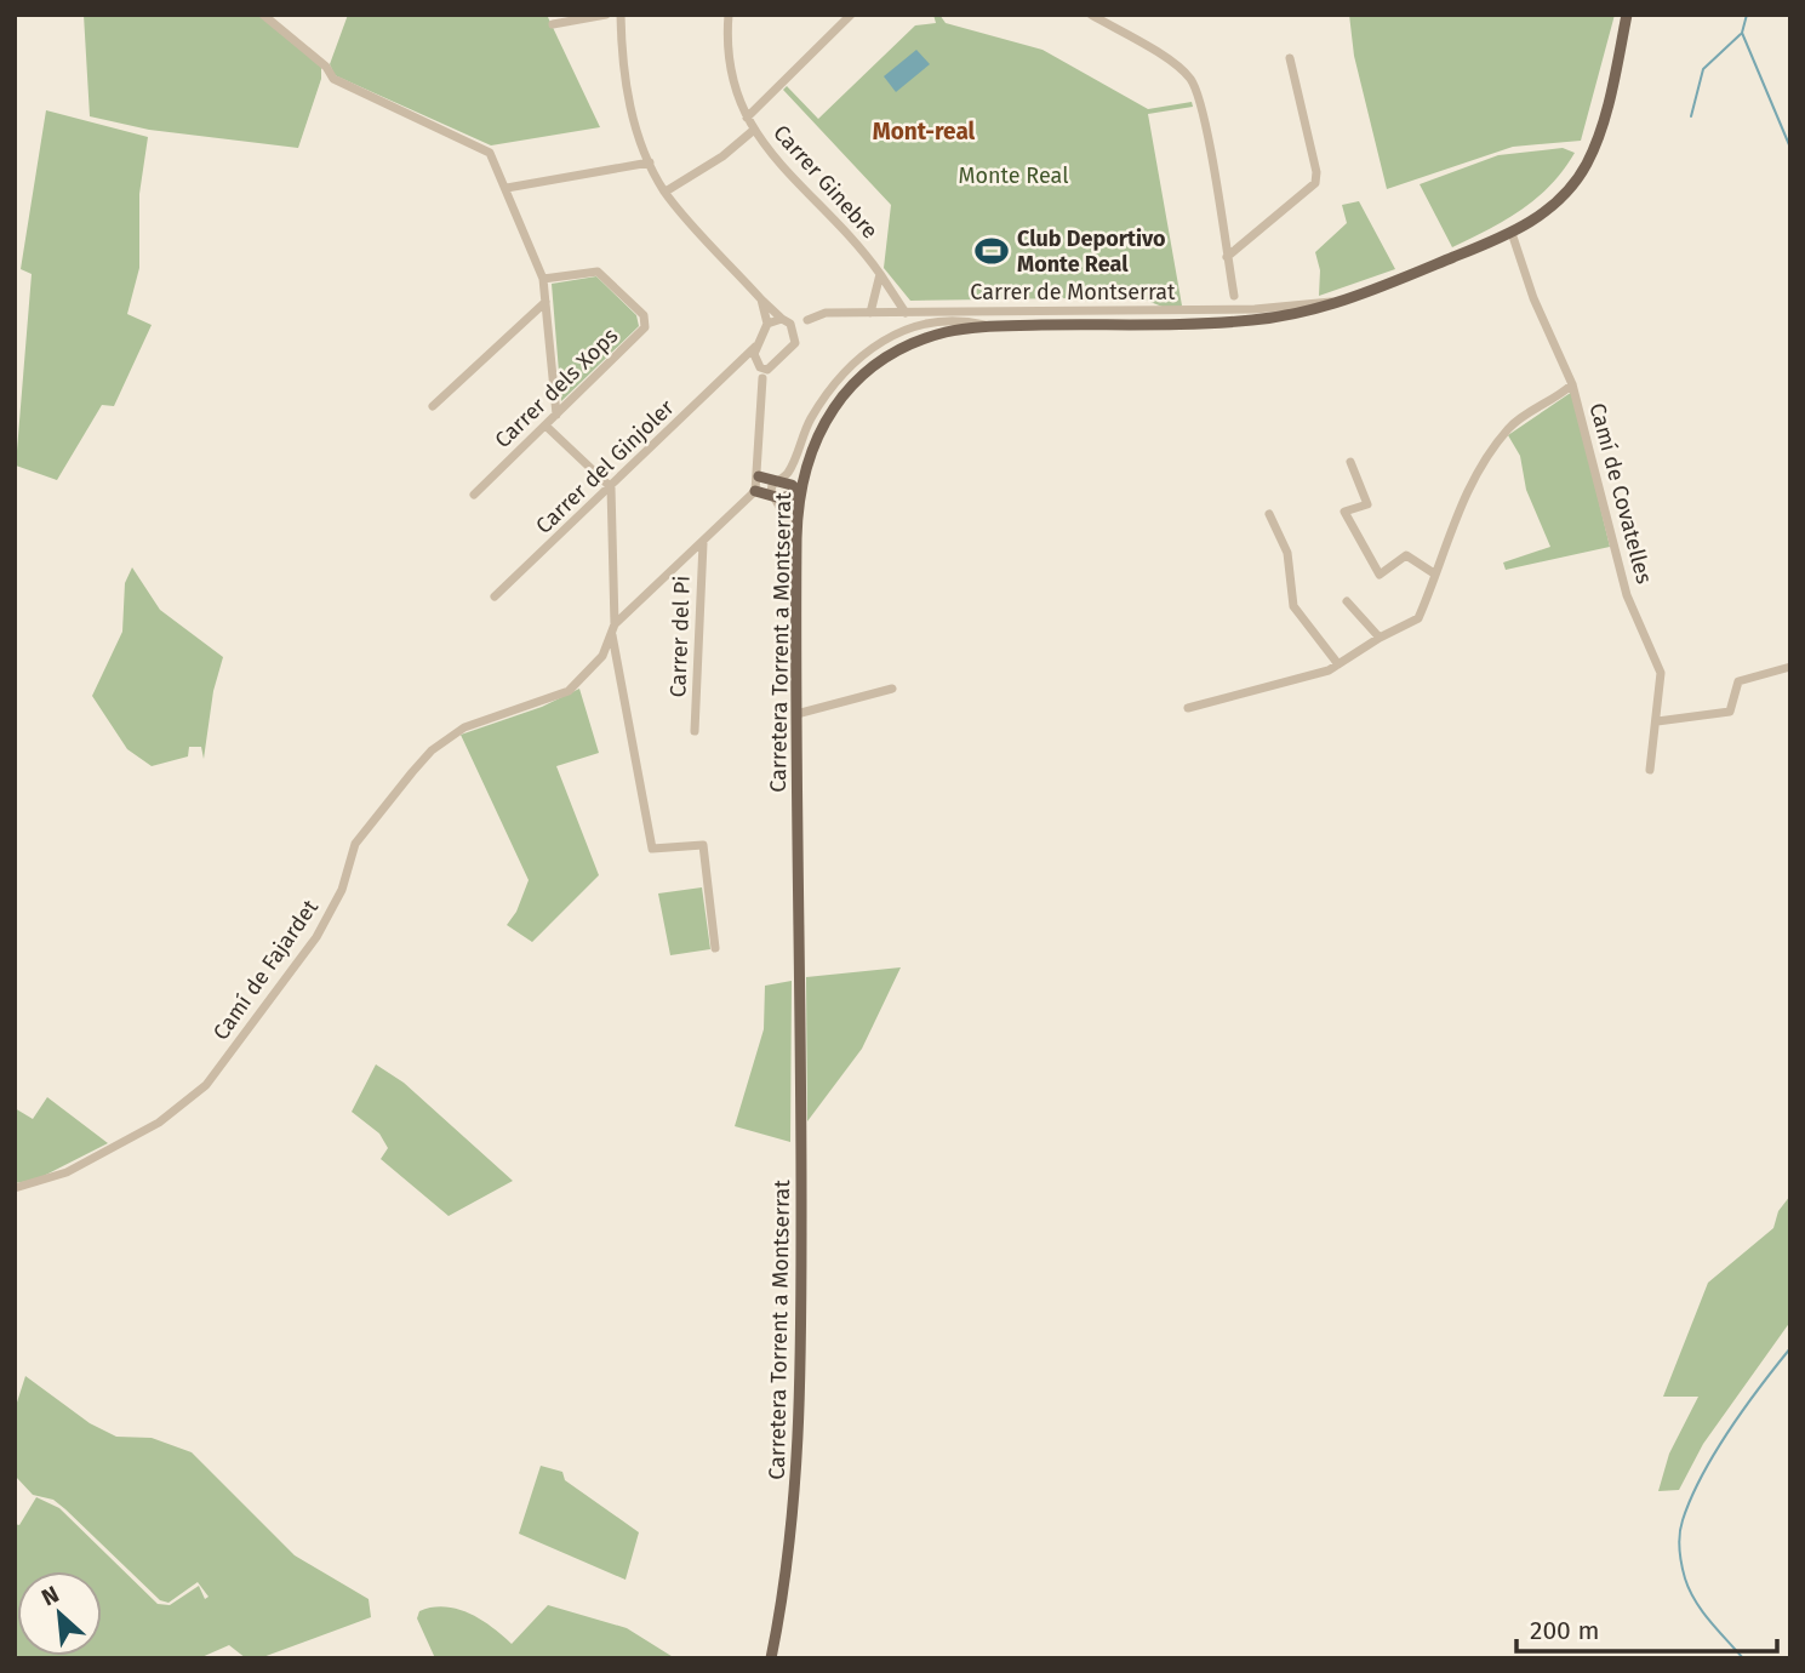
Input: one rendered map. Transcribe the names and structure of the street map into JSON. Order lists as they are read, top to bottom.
{
  "streets": {
    "main road": ["Carretera Torrent a Montserrat"],
    "street": [
      "Carrer Ginebre",
      "Carrer de Montserrat",
      "Carrer dels Xops",
      "Carrer del Ginjoler",
      "Camí de Covatelles",
      "Carrer del Pi",
      "Camí de Fajardet"
    ]
  },
  "crossings": [
    ["Carrer Ginebre", "Carrer de Montserrat"],
    ["Carrer de Montserrat", "Carretera Torrent a Montserrat"],
    ["Camí de Covatelles", "Carretera Torrent a Montserrat"],
    ["Carrer del Pi", "Camí de Fajardet"]
  ],
  "districts": ["Mont-real"],
  "parks": ["Monte Real"],
  "places": {
    "sports": ["Club Deportivo Monte Real"]
  },
  "scale_bar": "200 m",
  "north": "top left"
}
